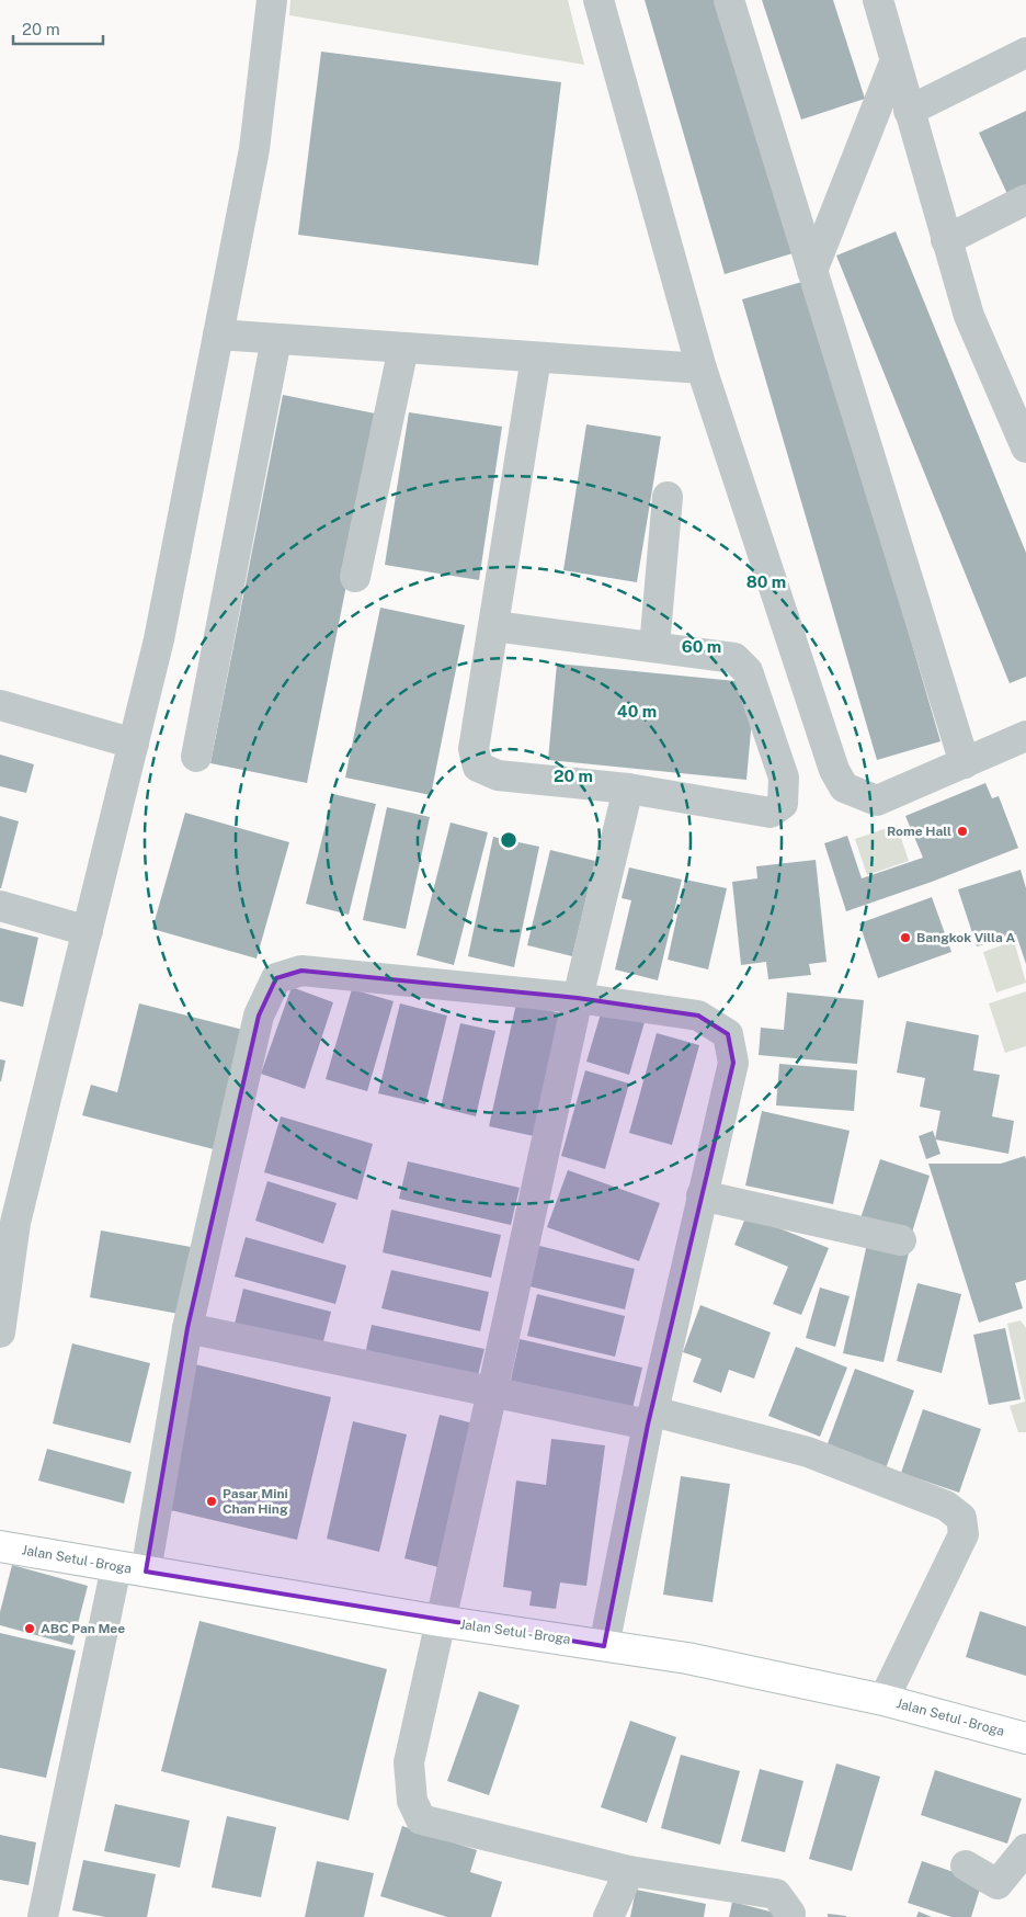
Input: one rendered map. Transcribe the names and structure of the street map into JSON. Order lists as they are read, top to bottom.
{
  "streets": {
    "main road": ["Jalan Setul - Broga"]
  },
  "places": [
    "Rome Hall",
    "Bangkok Villa A",
    "Pasar Mini Chan Hing",
    "ABC Pan Mee"
  ],
  "scale_bar": "20 m",
  "rings": [
    "80 m",
    "60 m",
    "40 m",
    "20 m"
  ]
}
